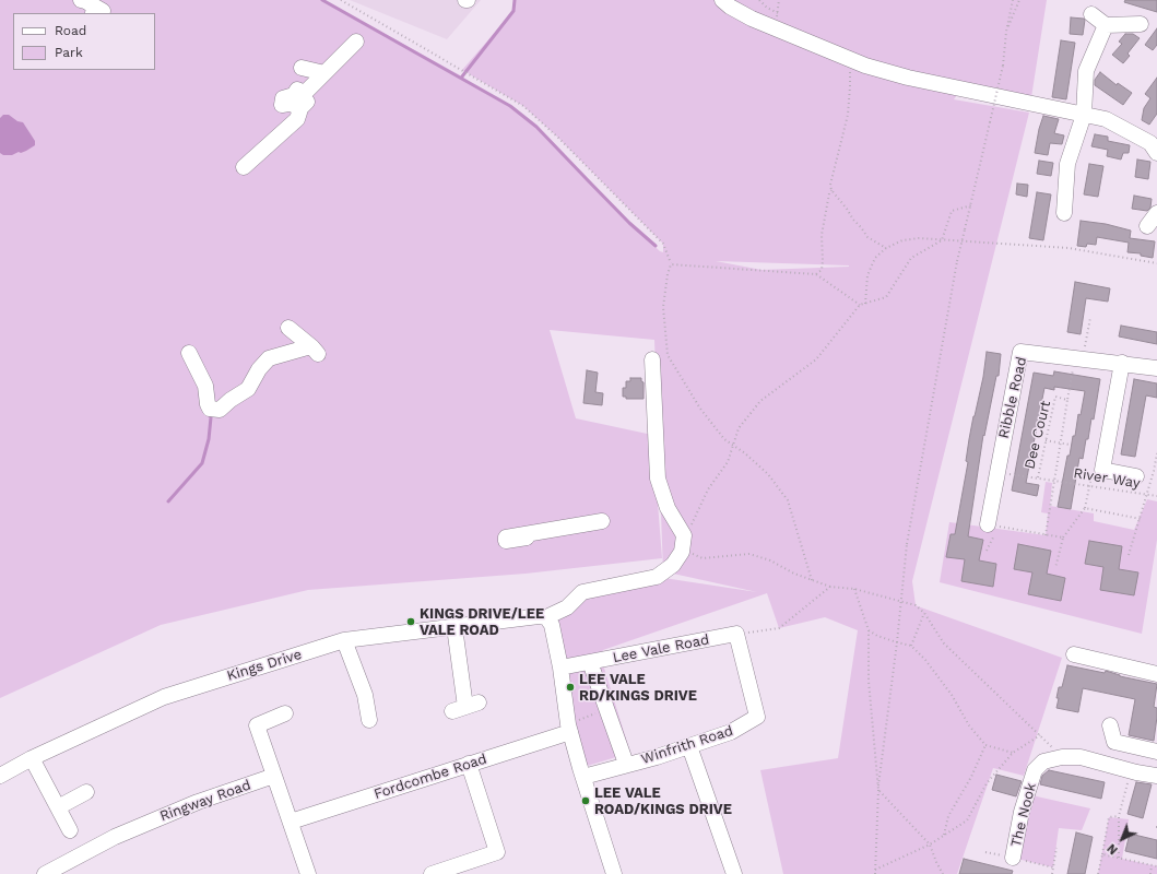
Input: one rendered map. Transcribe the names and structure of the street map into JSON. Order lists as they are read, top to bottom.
{
  "streets": {
    "street": [
      "Ribble Road",
      "Lee Vale Road",
      "Kings Drive",
      "Winfrith Road",
      "Fordcombe Road",
      "Ringway Road",
      "The Nook"
    ],
    "path": ["Dee Court", "River Way"]
  },
  "crossings": [
    ["Ribble Road", "Dee Court"],
    ["Ribble Road", "River Way"],
    ["Dee Court", "River Way"],
    ["Lee Vale Road", "Winfrith Road"]
  ],
  "places": ["KINGS DRIVE/LEE VALE ROAD", "LEE VALE RD/KINGS DRIVE", "LEE VALE ROAD/KINGS DRIVE"],
  "legend": ["Road", "Park"],
  "north": "bottom left"
}
